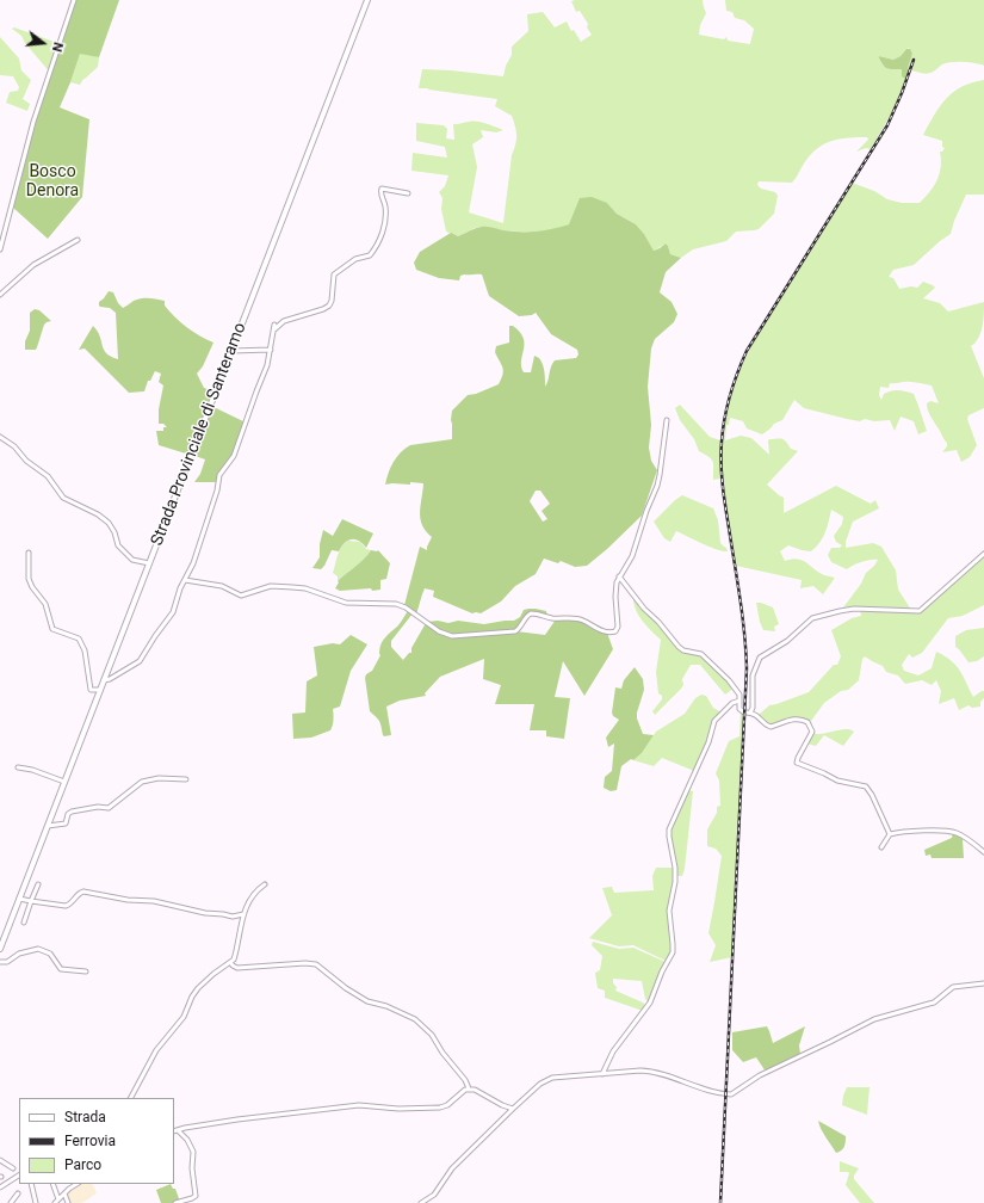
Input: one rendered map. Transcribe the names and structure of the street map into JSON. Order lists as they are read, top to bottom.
{
  "streets": {
    "main road": ["Strada Provinciale di Santeramo"]
  },
  "parks": ["Bosco Denora"],
  "legend": ["Strada", "Ferrovia", "Parco"],
  "north": "right"
}
